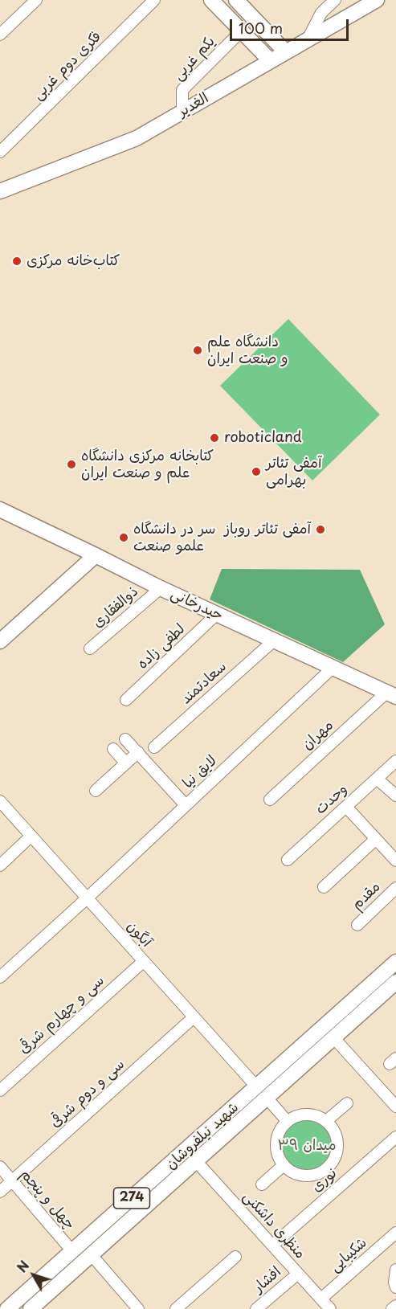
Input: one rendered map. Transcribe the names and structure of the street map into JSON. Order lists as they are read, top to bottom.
{
  "streets": {
    "main road": [
      "الغدیر",
      "حیدرخانی",
      "شهید نیلفروشان",
      "274"
    ],
    "street": [
      "یکم غربی",
      "فکری دوم غربی",
      "ذوالفقاری",
      "لطفی زاده",
      "سعادتمند",
      "مهران",
      "لایق نیا",
      "وحدت",
      "مقدم",
      "آبگون",
      "سی و چهارم شرقی",
      "سی و دوم شرقی",
      "نوری",
      "چهل و پنجم",
      "منظری داشکنی",
      "شکیبایی",
      "افشار"
    ]
  },
  "crossings": [
    ["یکم غربی", "الغدیر"],
    ["حیدرخانی", "ذوالفقاری"],
    ["حیدرخانی", "لطفی زاده"],
    ["حیدرخانی", "سعادتمند"],
    ["حیدرخانی", "مهران"],
    ["حیدرخانی", "لایق نیا"],
    ["لایق نیا", "آبگون"],
    ["آبگون", "سی و چهارم شرقی"],
    ["آبگون", "سی و دوم شرقی"],
    ["آبگون", "شهید نیلفروشان"],
    ["آبگون", "274"],
    ["سی و دوم شرقی", "چهل و پنجم"],
    ["شهید نیلفروشان", "274"],
    ["شهید نیلفروشان", "چهل و پنجم"],
    ["شهید نیلفروشان", "منظری داشکنی"],
    ["نوری", "منظری داشکنی"],
    ["منظری داشکنی", "شکیبایی"],
    ["منظری داشکنی", "افشار"]
  ],
  "parks": ["میدان ۳۹"],
  "places": [
    "کتاب‌خانه مرکزی",
    "دانشگاه علم و صنعت ایران",
    "roboticland",
    "کتابخانه مرکزی دانشگاه علم و صنعت ایران",
    "آمفی تئاتر بهرامی",
    "آمفی تئاتر روباز",
    "سر در دانشگاه علمو صنعت"
  ],
  "scale_bar": "100 m",
  "north": "top left"
}
